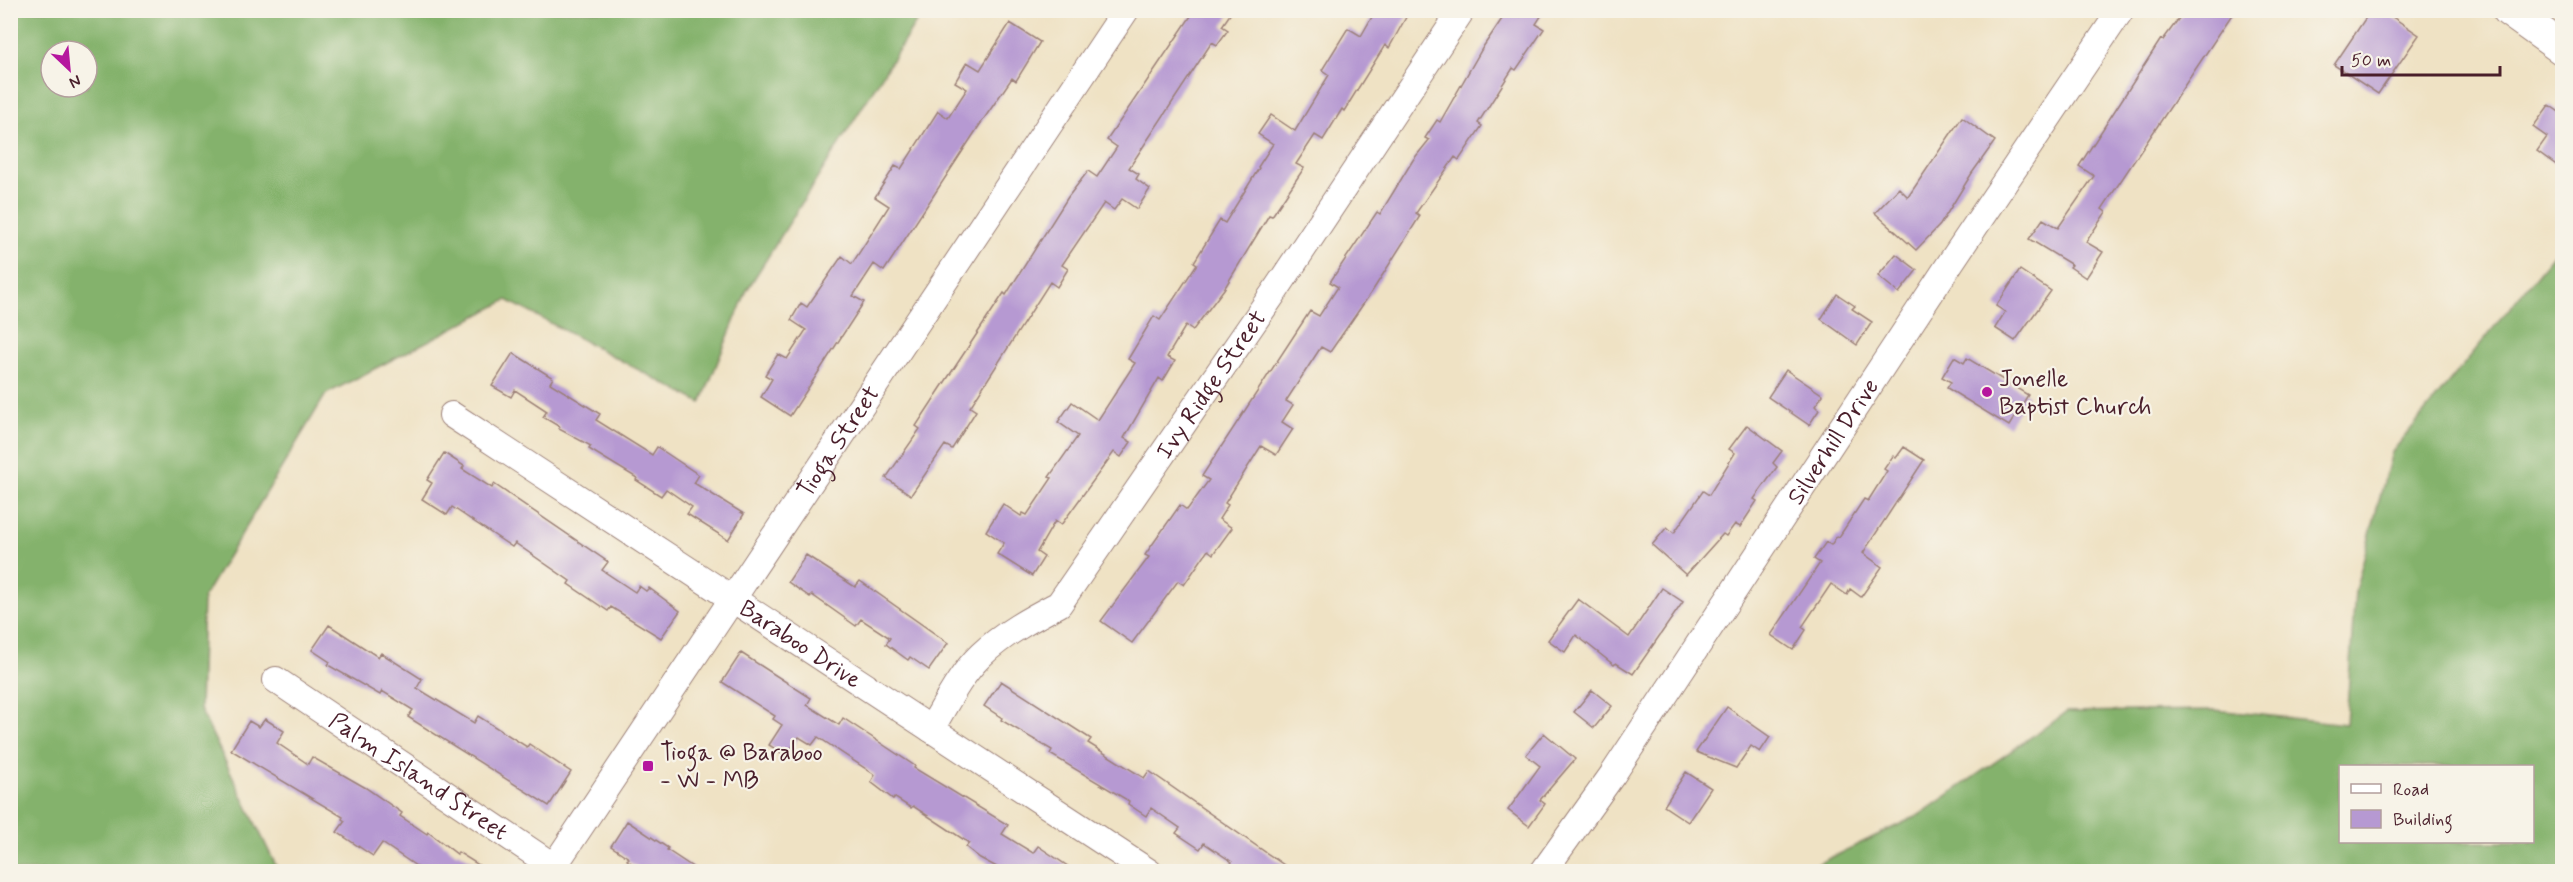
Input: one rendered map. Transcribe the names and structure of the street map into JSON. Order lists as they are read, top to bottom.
{
  "streets": {
    "street": [
      "Ivy Ridge Street",
      "Tioga Street",
      "Silverhill Drive",
      "Baraboo Drive",
      "Palm Island Street"
    ]
  },
  "crossings": [
    ["Ivy Ridge Street", "Baraboo Drive"],
    ["Tioga Street", "Baraboo Drive"],
    ["Tioga Street", "Palm Island Street"]
  ],
  "places": {
    "other": ["Jonelle Baptist Church"],
    "transit": ["Tioga @ Baraboo - W - MB"]
  },
  "legend": ["Road", "Building"],
  "scale_bar": "50 m",
  "north": "bottom right"
}
